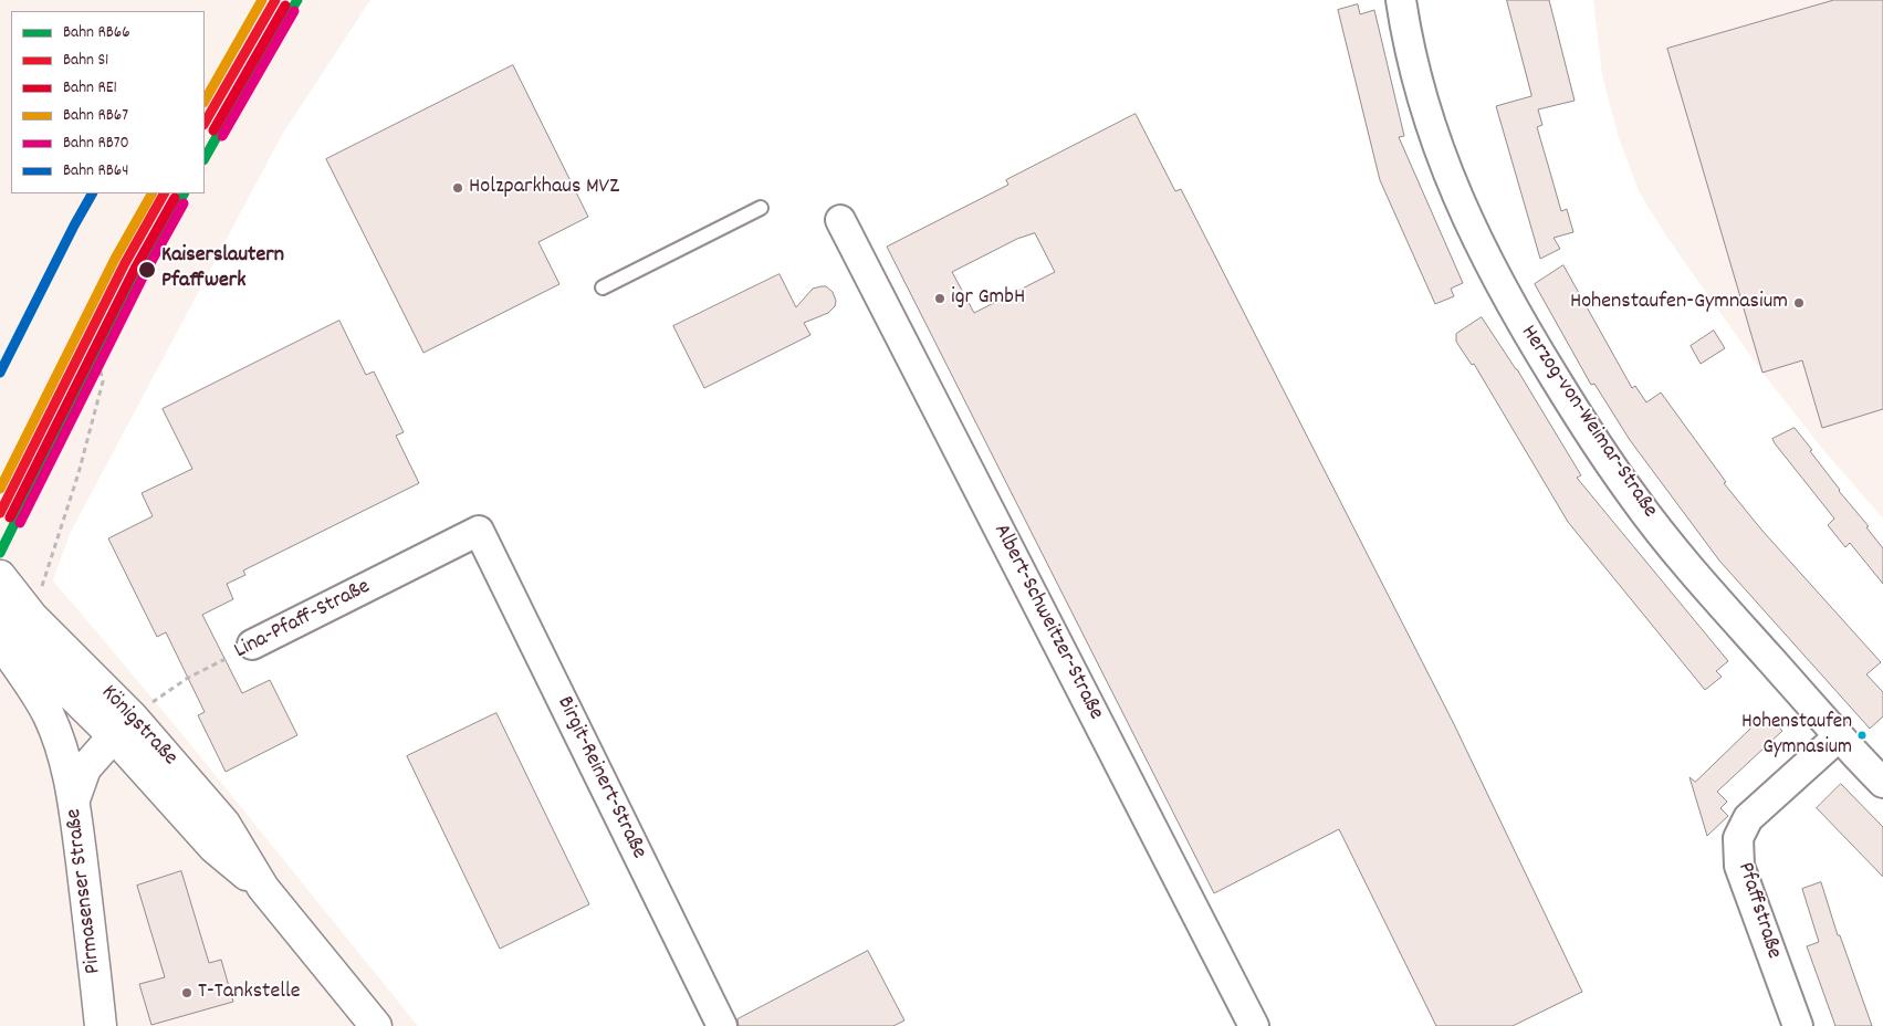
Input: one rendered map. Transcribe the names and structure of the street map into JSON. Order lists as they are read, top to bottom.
{
  "streets": {
    "main road": ["Königstraße", "Pirmasenser Straße"],
    "street": [
      "Herzog-von-Weimar-Straße",
      "Lina-Pfaff-Straße",
      "Albert-Schweitzer-Straße",
      "Birgit-Reinert-Straße",
      "Pfaffstraße"
    ]
  },
  "crossings": [
    ["Herzog-von-Weimar-Straße", "Pfaffstraße"],
    ["Lina-Pfaff-Straße", "Königstraße"],
    ["Lina-Pfaff-Straße", "Birgit-Reinert-Straße"],
    ["Lina-Pfaff-Straße", "Pirmasenser Straße"],
    ["Königstraße", "Pirmasenser Straße"]
  ],
  "places": [
    "Holzparkhaus MVZ",
    "Kaiserslautern Pfaffwerk",
    "igr GmbH",
    "Hohenstaufen-Gymnasium",
    "Hohenstaufen Gymnasium",
    "T-Tankstelle"
  ],
  "lines": [
    "rail line RB66",
    "rail line S1",
    "rail line RB67",
    "rail line RE1",
    "rail line RB70",
    "rail line RB64"
  ],
  "legend": [
    "Bahn RB66",
    "Bahn S1",
    "Bahn RE1",
    "Bahn RB67",
    "Bahn RB70",
    "Bahn RB64"
  ]
}
